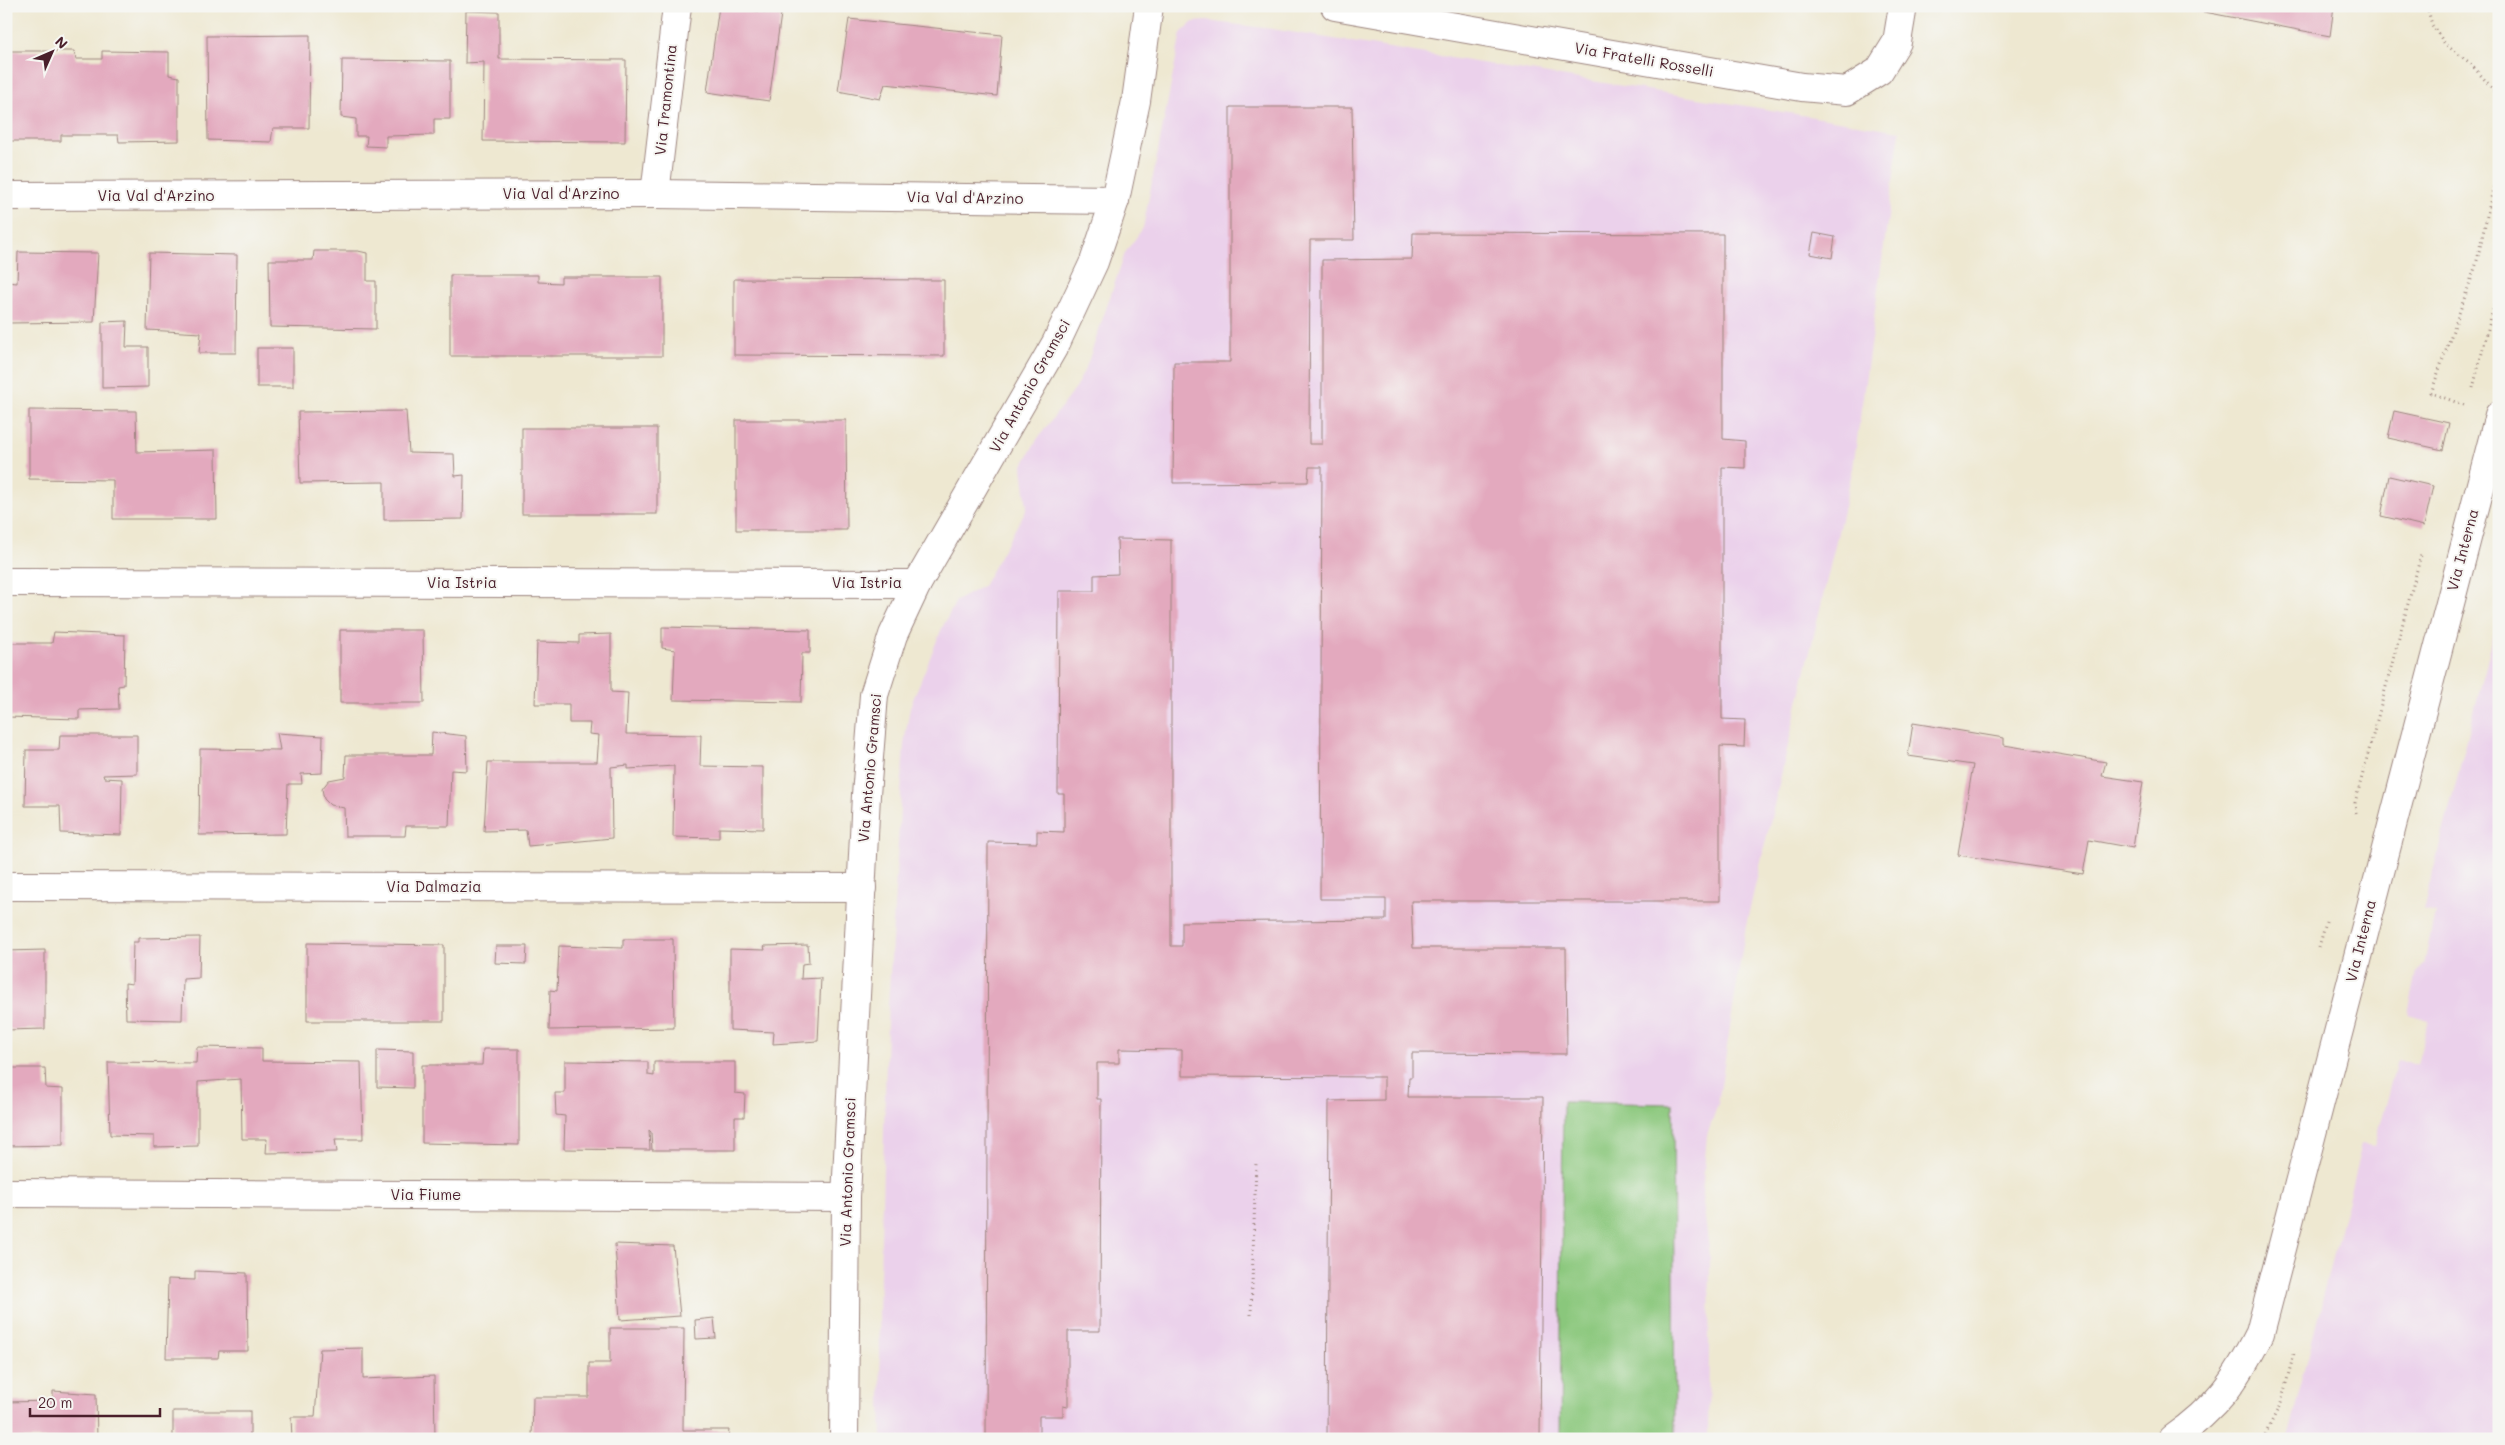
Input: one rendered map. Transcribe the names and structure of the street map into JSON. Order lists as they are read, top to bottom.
{
  "streets": {
    "street": [
      "Via Fratelli Rosselli",
      "Via Tramontina",
      "Via Val d'Arzino",
      "Via Antonio Gramsci",
      "Via Interna",
      "Via Istria",
      "Via Dalmazia",
      "Via Fiume"
    ]
  },
  "crossings": [
    ["Via Tramontina", "Via Val d'Arzino"],
    ["Via Val d'Arzino", "Via Antonio Gramsci"],
    ["Via Antonio Gramsci", "Via Istria"],
    ["Via Antonio Gramsci", "Via Dalmazia"],
    ["Via Antonio Gramsci", "Via Fiume"]
  ],
  "scale_bar": "20 m",
  "north": "top right"
}
